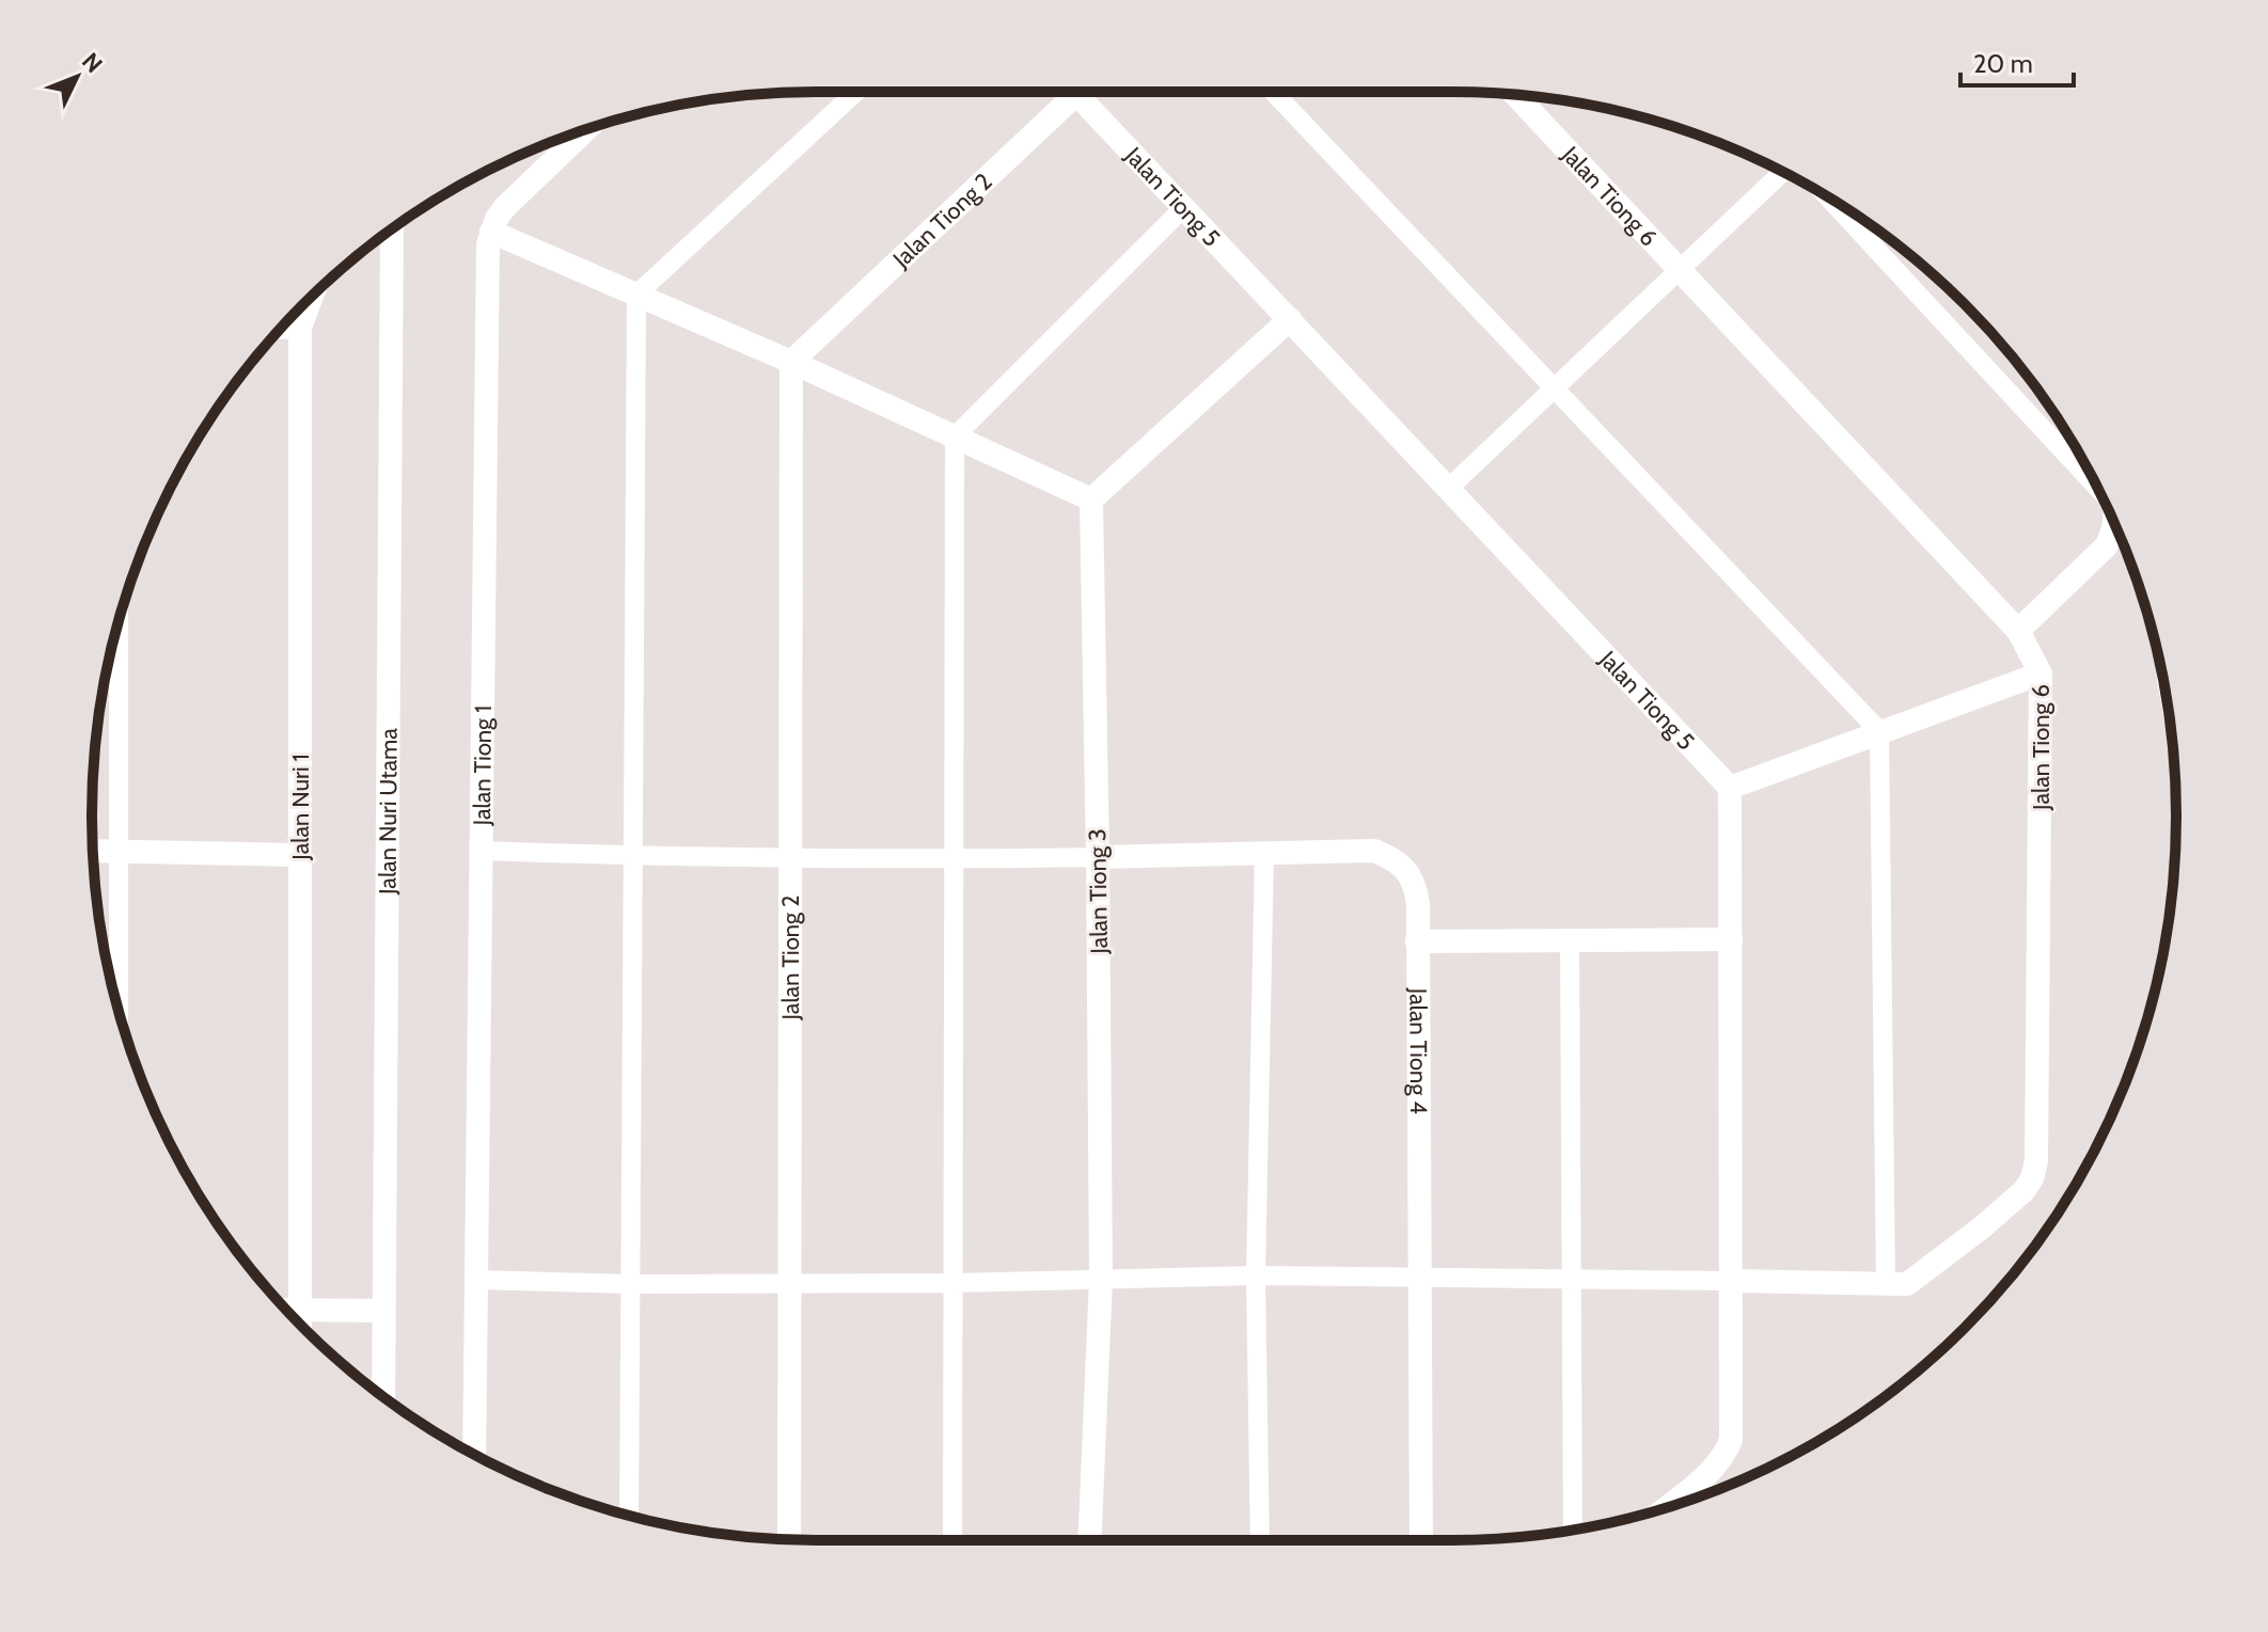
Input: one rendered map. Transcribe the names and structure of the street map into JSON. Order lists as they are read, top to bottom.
{
  "streets": {
    "street": [
      "Jalan Tiong 5",
      "Jalan Tiong 6",
      "Jalan Tiong 2",
      "Jalan Tiong 1",
      "Jalan Nuri 1",
      "Jalan Nuri Utama",
      "Jalan Tiong 3",
      "Jalan Tiong 4"
    ]
  },
  "crossings": [
    ["Jalan Tiong 3", "Jalan Tiong 4"]
  ],
  "scale_bar": "20 m",
  "north": "top right"
}
